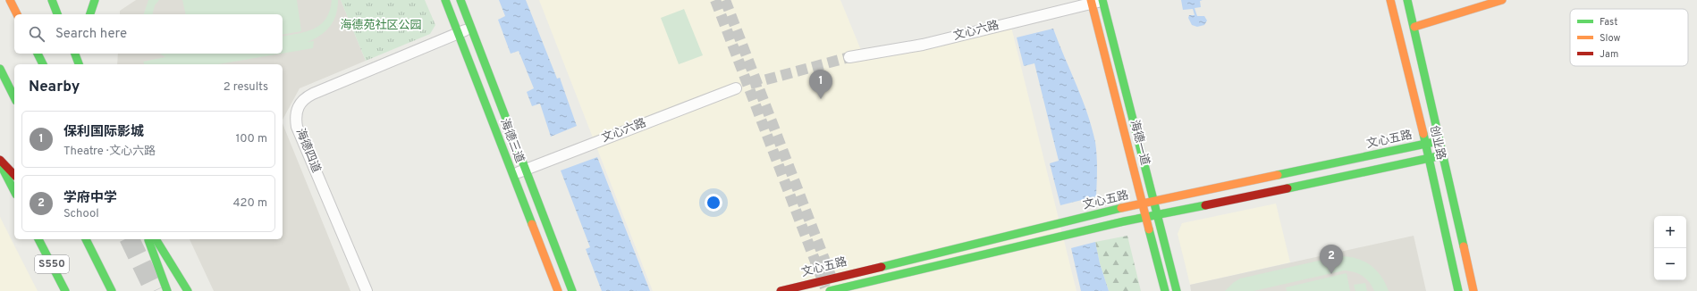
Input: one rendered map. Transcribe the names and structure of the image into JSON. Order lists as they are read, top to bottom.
{
  "streets": {
    "main road": [
      "文心五路",
      "海德三道",
      "海德一道",
      "创业路",
      "S550"
    ],
    "street": ["文心六路", "海德四道"]
  },
  "crossings": [
    ["文心六路", "海德三道"],
    ["文心六路", "海德一道"],
    ["文心五路", "海德一道"],
    ["文心五路", "创业路"],
    ["海德三道", "海德四道"]
  ],
  "parks": ["海德苑社区公园"],
  "legend": ["Fast", "Slow", "Jam"],
  "page": {
    "search": "Search here",
    "heading": ["Nearby", "2 results"],
    "pins": ["1", "2"],
    "list": [
      {
        "mark": "1",
        "name": "保利国际影城",
        "note": "Theatre · 文心六路",
        "value": "100 m"
      },
      {
        "mark": "2",
        "name": "学府中学",
        "note": "School",
        "value": "420 m"
      }
    ],
    "map_buttons": ["+", "−"]
  }
}
